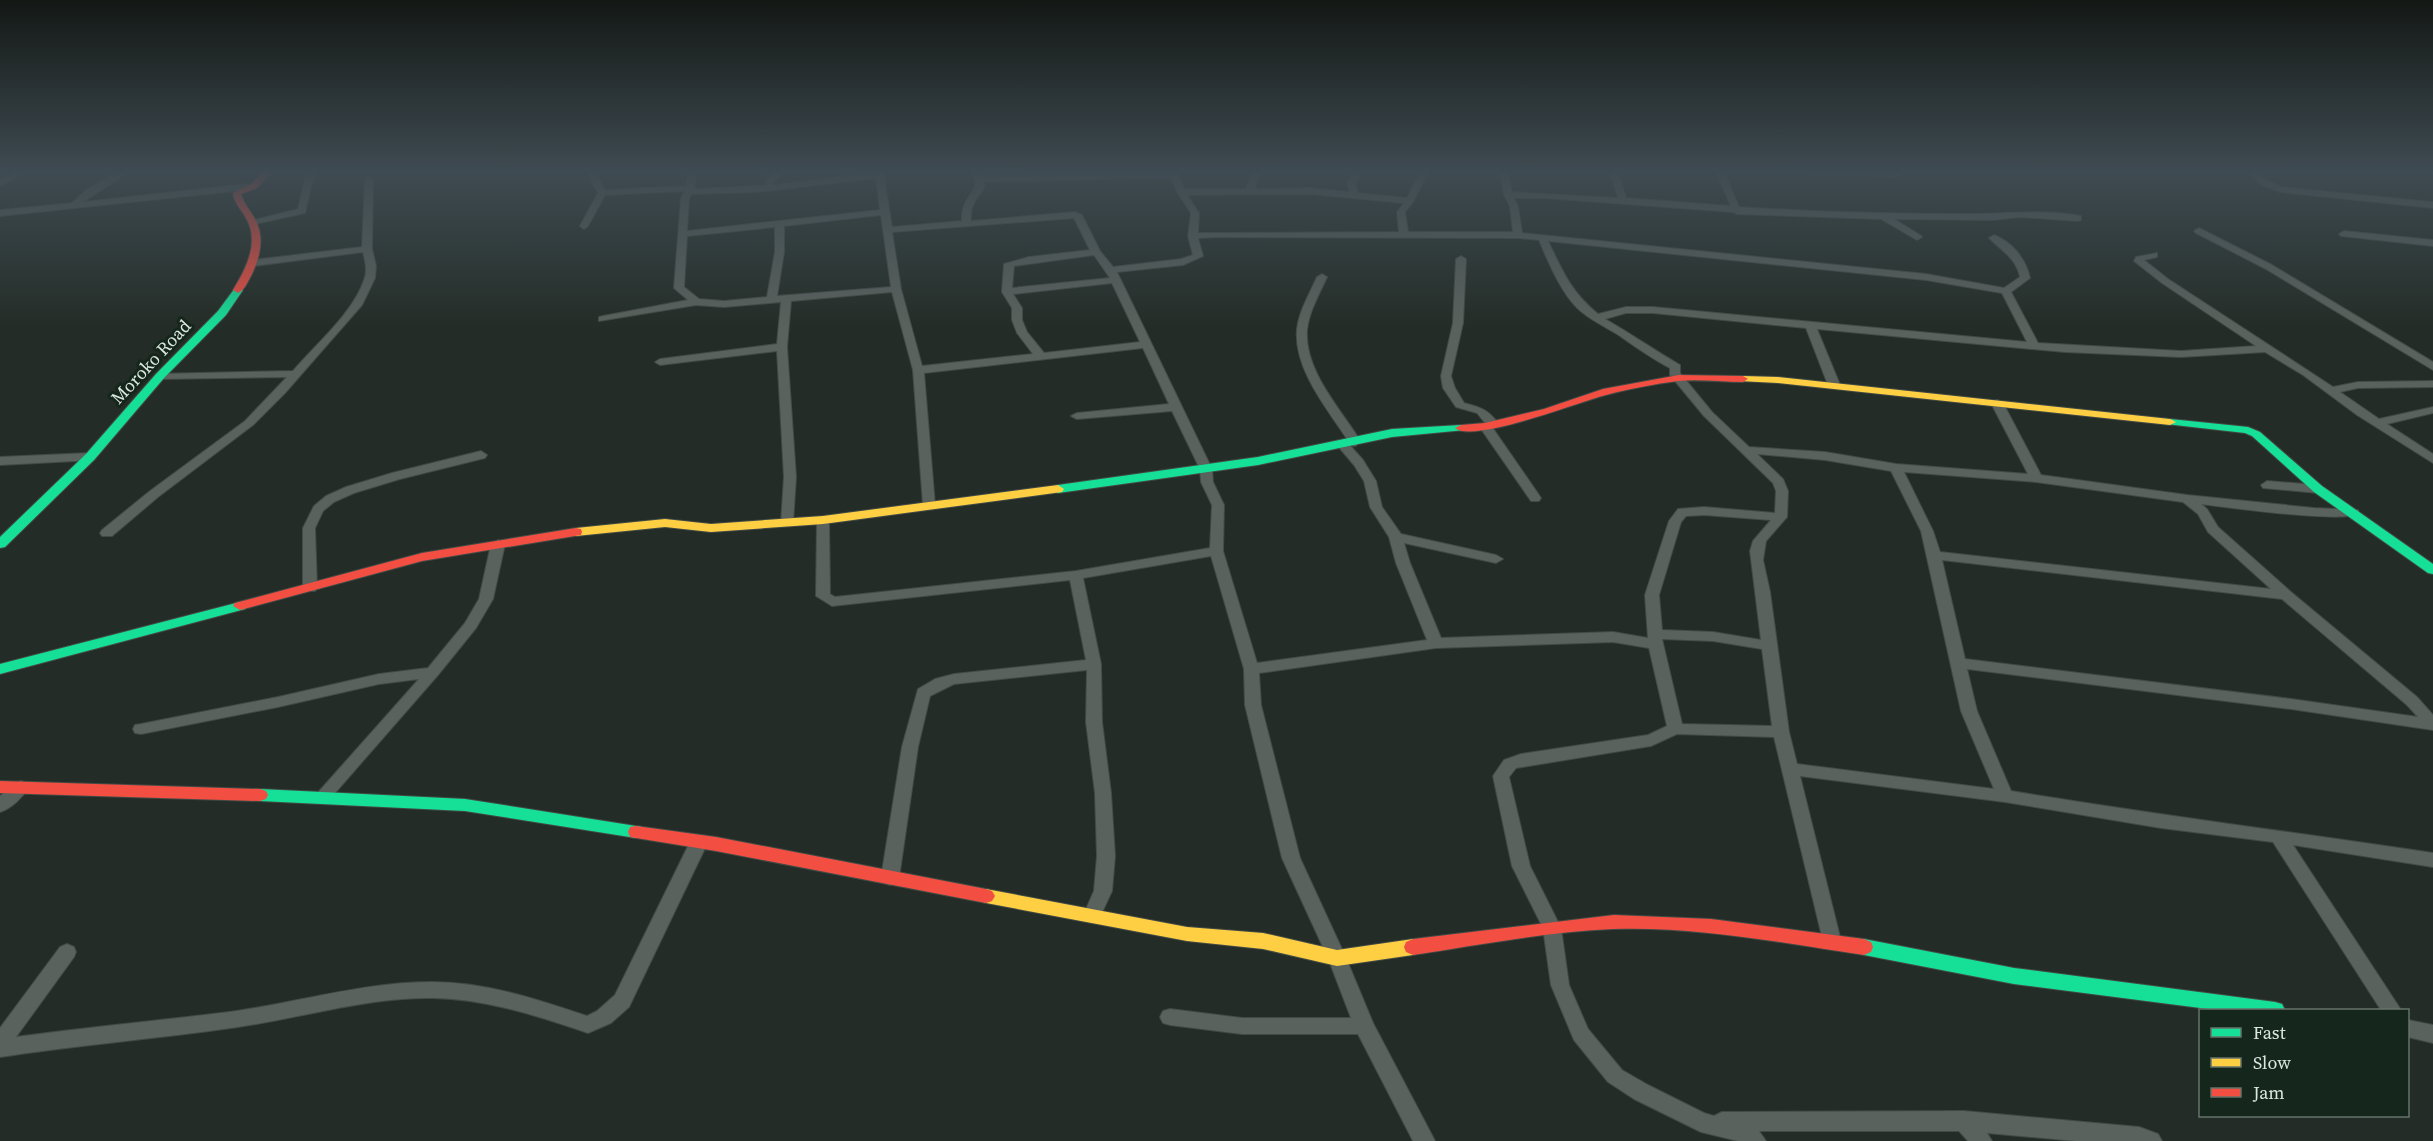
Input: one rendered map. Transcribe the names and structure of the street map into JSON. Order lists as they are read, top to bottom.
{
  "streets": {
    "street": ["Moroko Road"]
  },
  "legend": ["Fast", "Slow", "Jam"]
}
